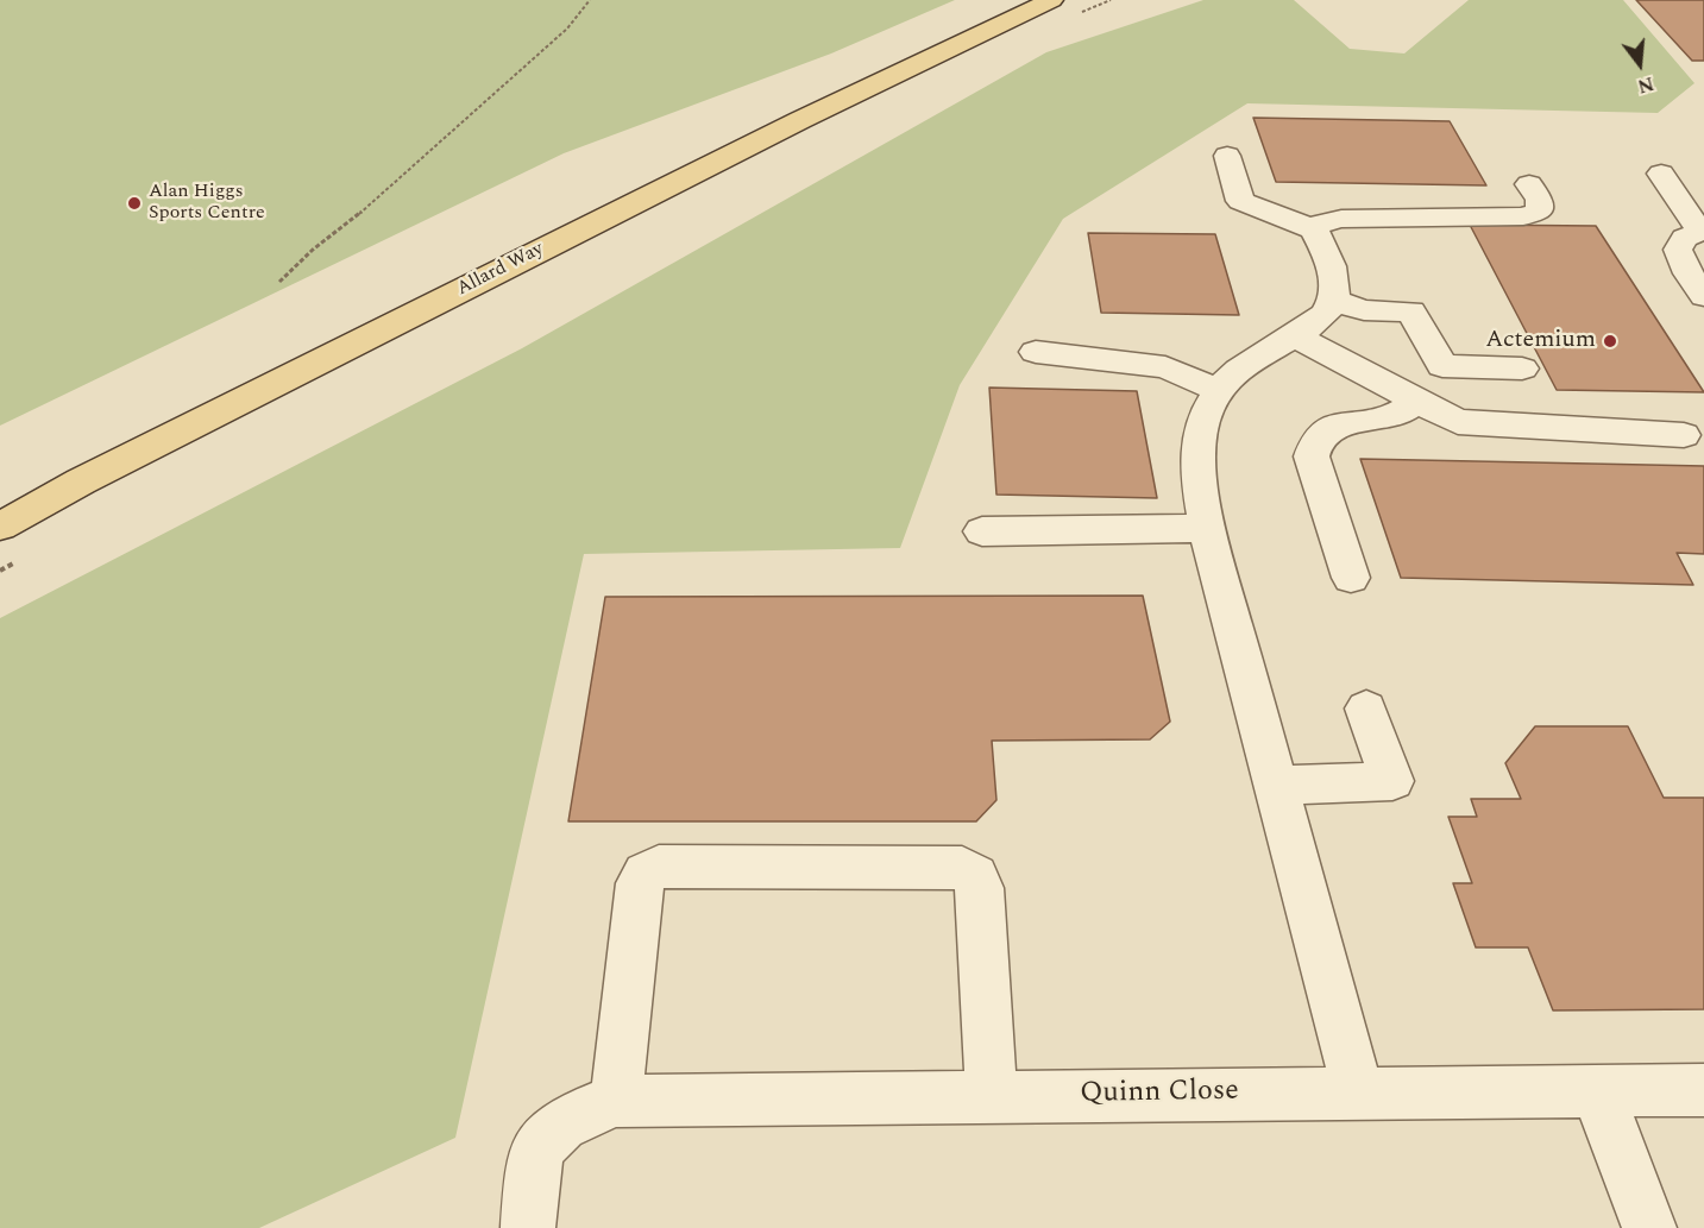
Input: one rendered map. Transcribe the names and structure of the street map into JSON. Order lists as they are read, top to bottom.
{
  "streets": {
    "main road": ["Allard Way"],
    "street": ["Quinn Close"]
  },
  "places": ["Alan Higgs Sports Centre", "Actemium"],
  "north": "bottom"
}
